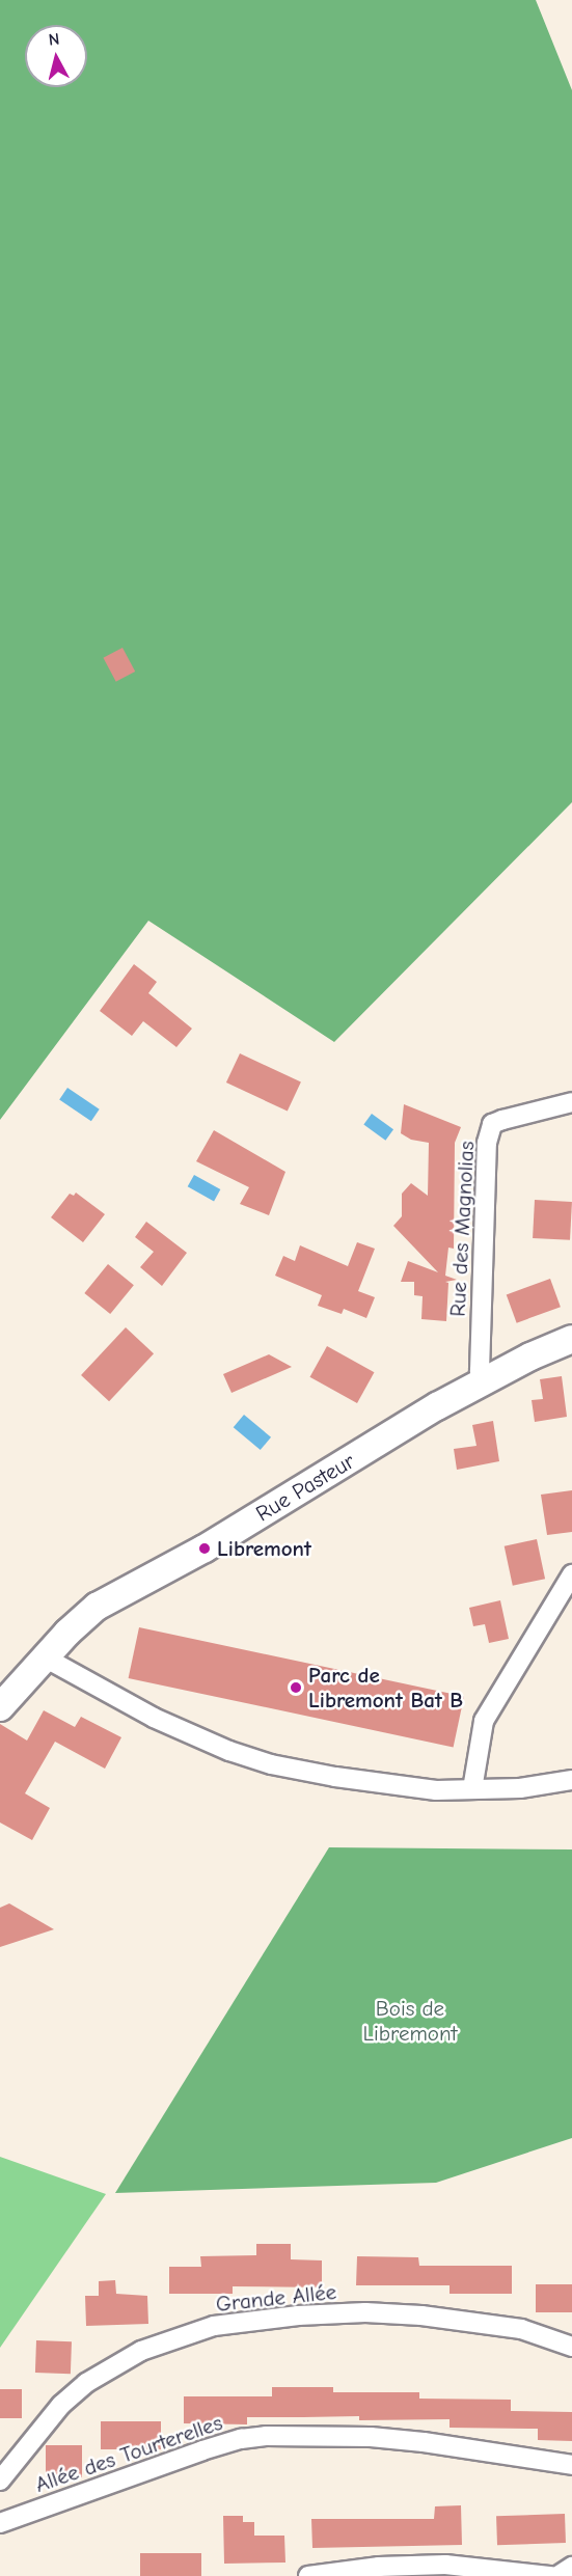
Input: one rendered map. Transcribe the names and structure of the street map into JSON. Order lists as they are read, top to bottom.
{
  "streets": {
    "street": [
      "Rue des Magnolias",
      "Rue Pasteur",
      "Grande Allée",
      "Allée des Tourterelles"
    ]
  },
  "crossings": [
    ["Rue des Magnolias", "Rue Pasteur"]
  ],
  "parks": ["Bois de Libremont"],
  "places": ["Libremont", "Parc de Libremont Bat B"],
  "north": "top"
}
